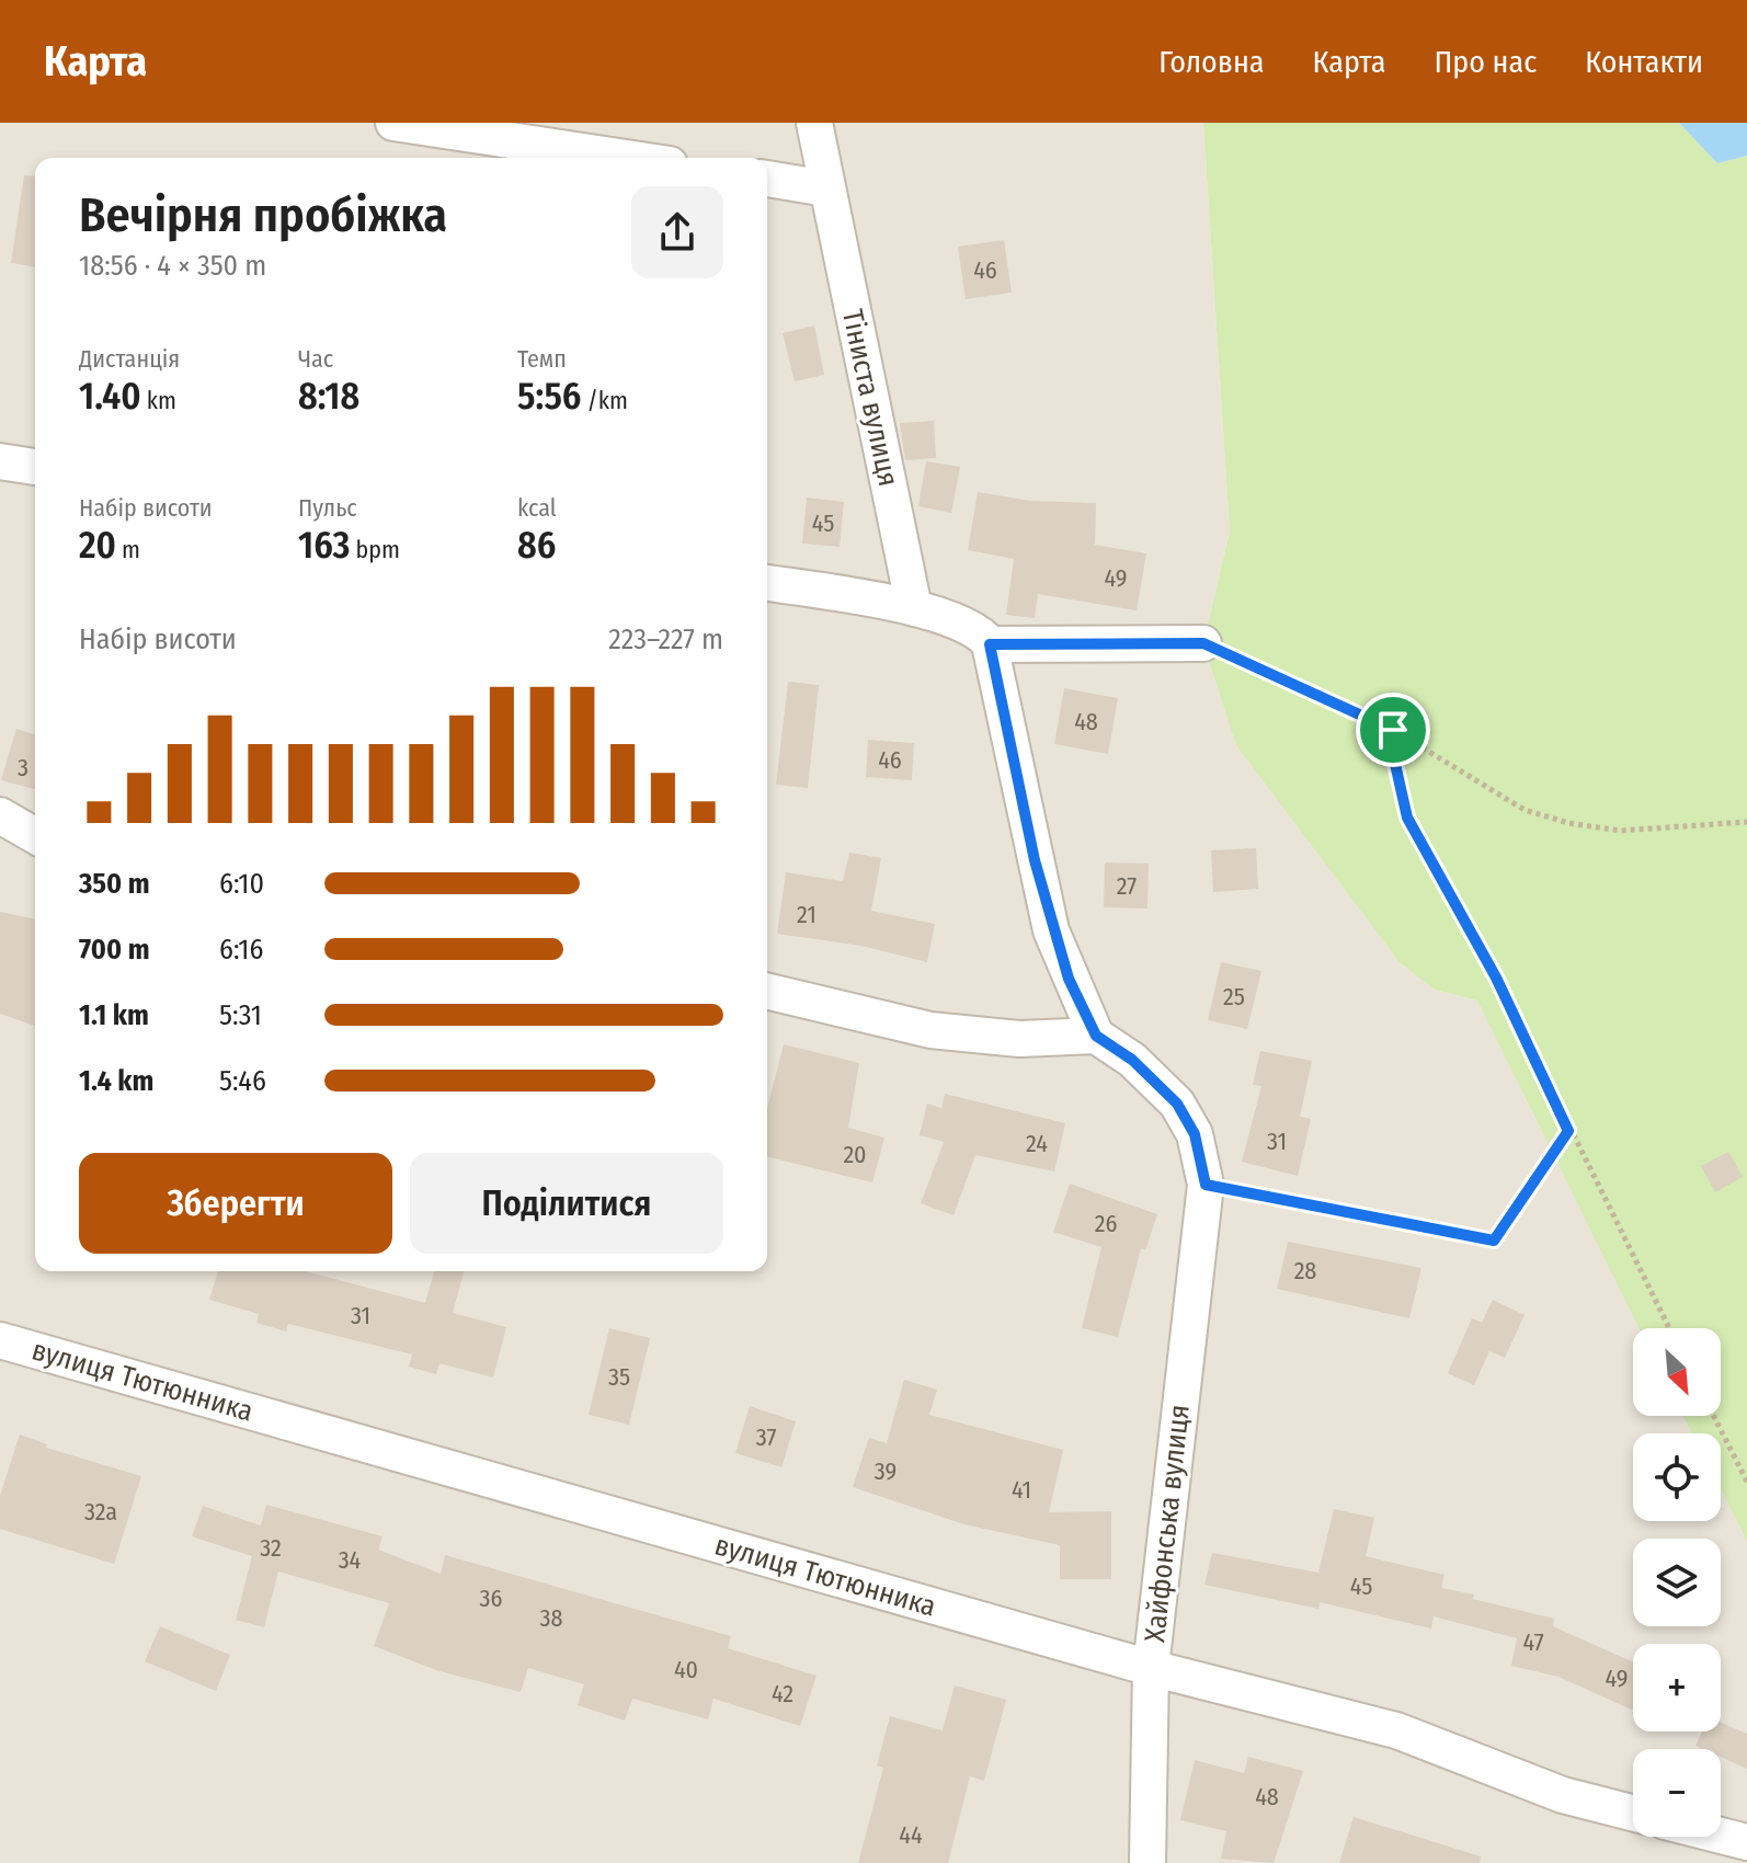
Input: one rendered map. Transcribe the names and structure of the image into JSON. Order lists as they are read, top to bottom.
{
  "streets": {
    "street": ["Тіниста вулиця", "вулиця Тютюнника", "Хайфонська вулиця"]
  },
  "crossings": [
    ["вулиця Тютюнника", "Хайфонська вулиця"]
  ],
  "house_numbers": [
    "46",
    "45",
    "49",
    "48",
    "46",
    "3",
    "27",
    "21",
    "25",
    "31",
    "24",
    "20",
    "26",
    "28",
    "31",
    "35",
    "37",
    "39",
    "41",
    "32а",
    "32",
    "34",
    "45",
    "36",
    "38",
    "47",
    "40",
    "49",
    "42",
    "48",
    "44"
  ],
  "north": "bottom right",
  "page": {
    "header": "Карта",
    "nav": [
      "Головна",
      "Карта",
      "Про нас",
      "Контакти"
    ],
    "heading": ["Вечірня пробіжка", "18:56 · 4 × 350 m"],
    "stats": [
      ["Дистанція", "1.40 km"],
      ["Час", "8:18"],
      ["Темп", "5:56 /km"],
      ["Набір висоти", "20 m"],
      ["Пульс", "163 bpm"],
      ["kcal", "86"]
    ],
    "chart": ["Набір висоти", "223–227 m"],
    "list": [
      {
        "name": "350 m",
        "note": "6:10"
      },
      {
        "name": "700 m",
        "note": "6:16"
      },
      {
        "name": "1.1 km",
        "note": "5:31"
      },
      {
        "name": "1.4 km",
        "note": "5:46"
      }
    ],
    "buttons": ["Зберегти", "Поділитися"],
    "map_buttons": ["+", "−"]
  }
}
